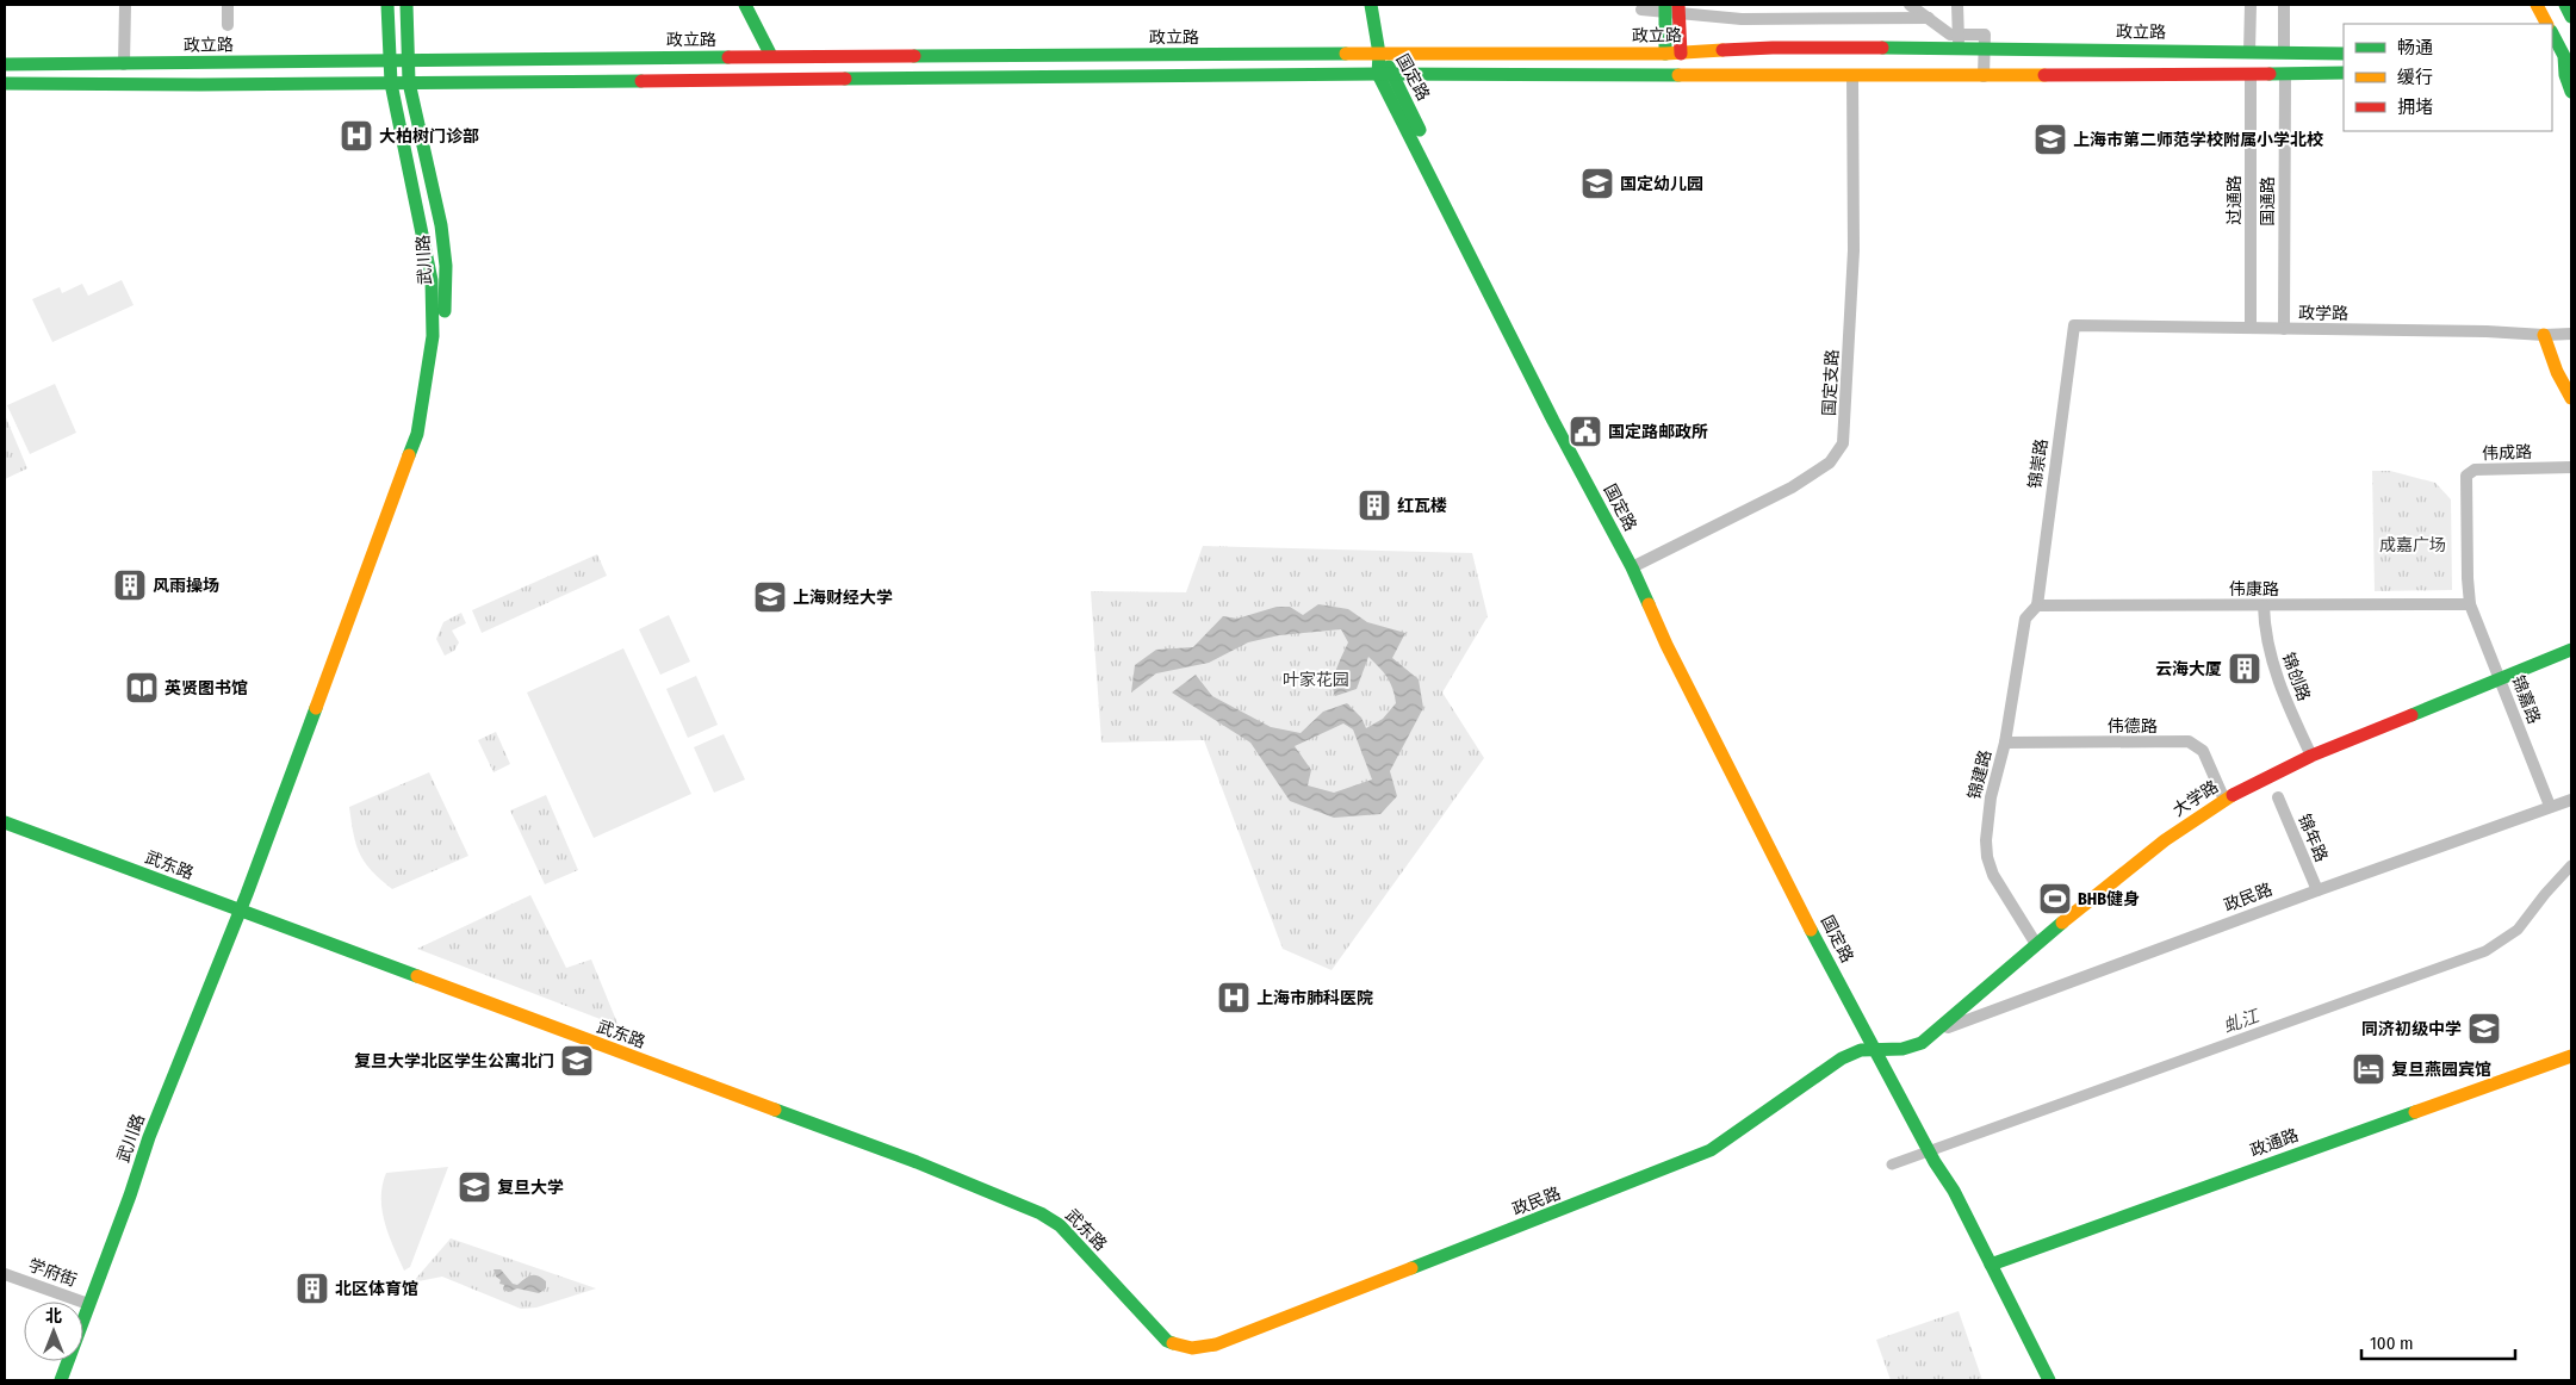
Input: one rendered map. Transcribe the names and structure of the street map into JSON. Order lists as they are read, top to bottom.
{
  "streets": {
    "street": [
      "政立路",
      "国定路",
      "过通路",
      "国通路",
      "武川路",
      "政学路",
      "国定支路",
      "伟成路",
      "锦崇路",
      "伟康路",
      "锦创路",
      "锦嘉路",
      "伟德路",
      "锦建路",
      "大学路",
      "锦年路",
      "武东路",
      "政民路",
      "政通路",
      "学府街"
    ]
  },
  "crossings": [
    ["政立路", "国定路"],
    ["政立路", "武川路"],
    ["国定路", "国定支路"],
    ["国定路", "大学路"],
    ["国定路", "政民路"],
    ["国定路", "政通路"],
    ["过通路", "政学路"],
    ["国通路", "政学路"],
    ["武川路", "武东路"],
    ["武川路", "学府街"],
    ["政学路", "锦崇路"],
    ["伟成路", "伟康路"],
    ["伟成路", "锦嘉路"],
    ["锦崇路", "伟康路"],
    ["锦崇路", "锦建路"],
    ["伟康路", "锦创路"],
    ["伟康路", "锦嘉路"],
    ["伟康路", "锦建路"],
    ["锦创路", "大学路"],
    ["锦嘉路", "大学路"],
    ["锦嘉路", "政民路"],
    ["伟德路", "锦建路"],
    ["伟德路", "大学路"],
    ["锦建路", "大学路"],
    ["大学路", "政民路"],
    ["锦年路", "政民路"],
    ["武东路", "政民路"]
  ],
  "water": ["虬江"],
  "parks": ["成嘉广场", "叶家花园"],
  "places": {
    "hospital": ["大柏树门诊部", "上海市肺科医院"],
    "school or university": [
      "上海市第二师范学校附属小学北校",
      "国定幼儿园",
      "上海财经大学",
      "同济初级中学",
      "复旦大学北区学生公寓北门",
      "复旦大学"
    ],
    "public building": ["国定路邮政所"],
    "building": [
      "红瓦楼",
      "风雨操场",
      "云海大厦",
      "北区体育馆"
    ],
    "library": ["英贤图书馆"],
    "sports": ["BHB健身"],
    "hotel": ["复旦燕园宾馆"]
  },
  "legend": ["畅通", "缓行", "拥堵"],
  "scale_bar": "100 m",
  "north": "top"
}
